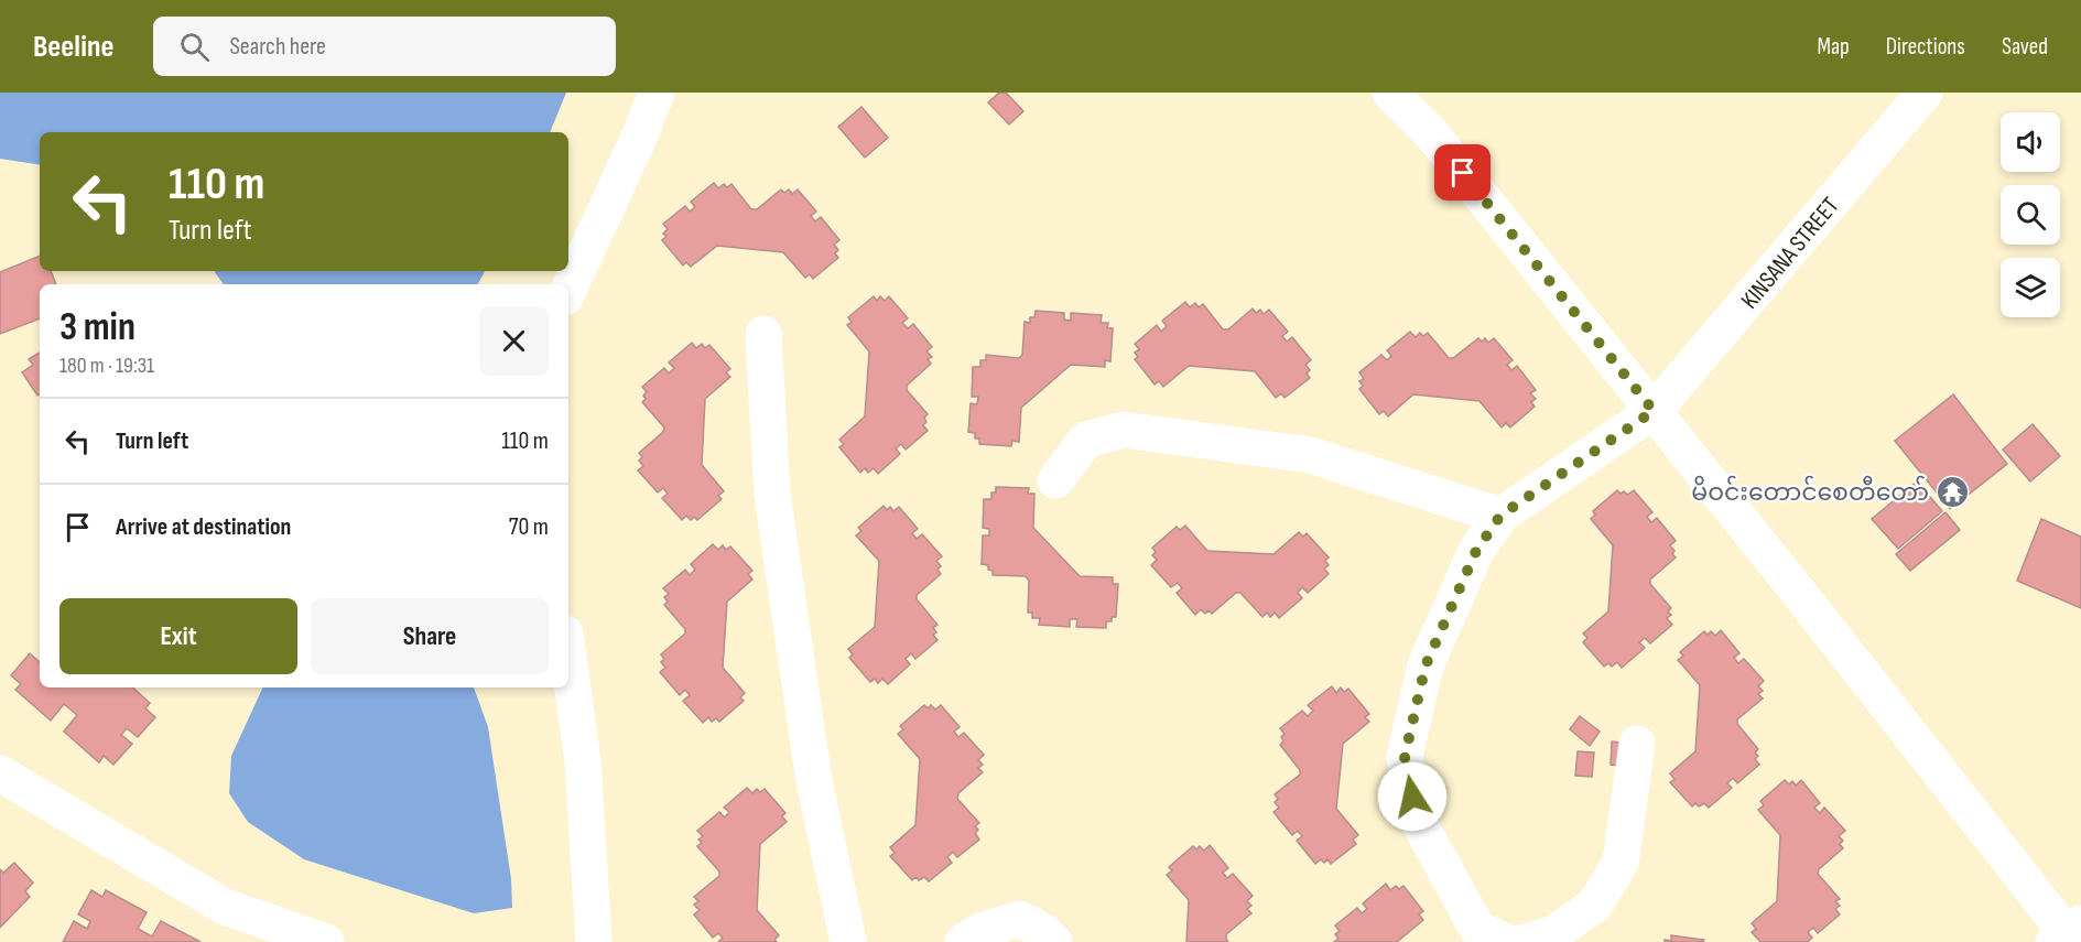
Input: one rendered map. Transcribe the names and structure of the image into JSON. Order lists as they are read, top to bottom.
{
  "streets": {
    "street": ["KINSANA STREET"]
  },
  "places": {
    "temple": ["မိဝင်းတောင်စေတီတော်"]
  },
  "page": {
    "header": "Beeline",
    "search": "Search here",
    "nav": ["Map", "Directions", "Saved"],
    "turn": ["110 m", "Turn left"],
    "heading": ["3 min", "180 m · 19:31"],
    "list": [
      {
        "name": "Turn left",
        "value": "110 m"
      },
      {
        "name": "Arrive at destination",
        "value": "70 m"
      }
    ],
    "buttons": ["Exit", "Share"]
  }
}
